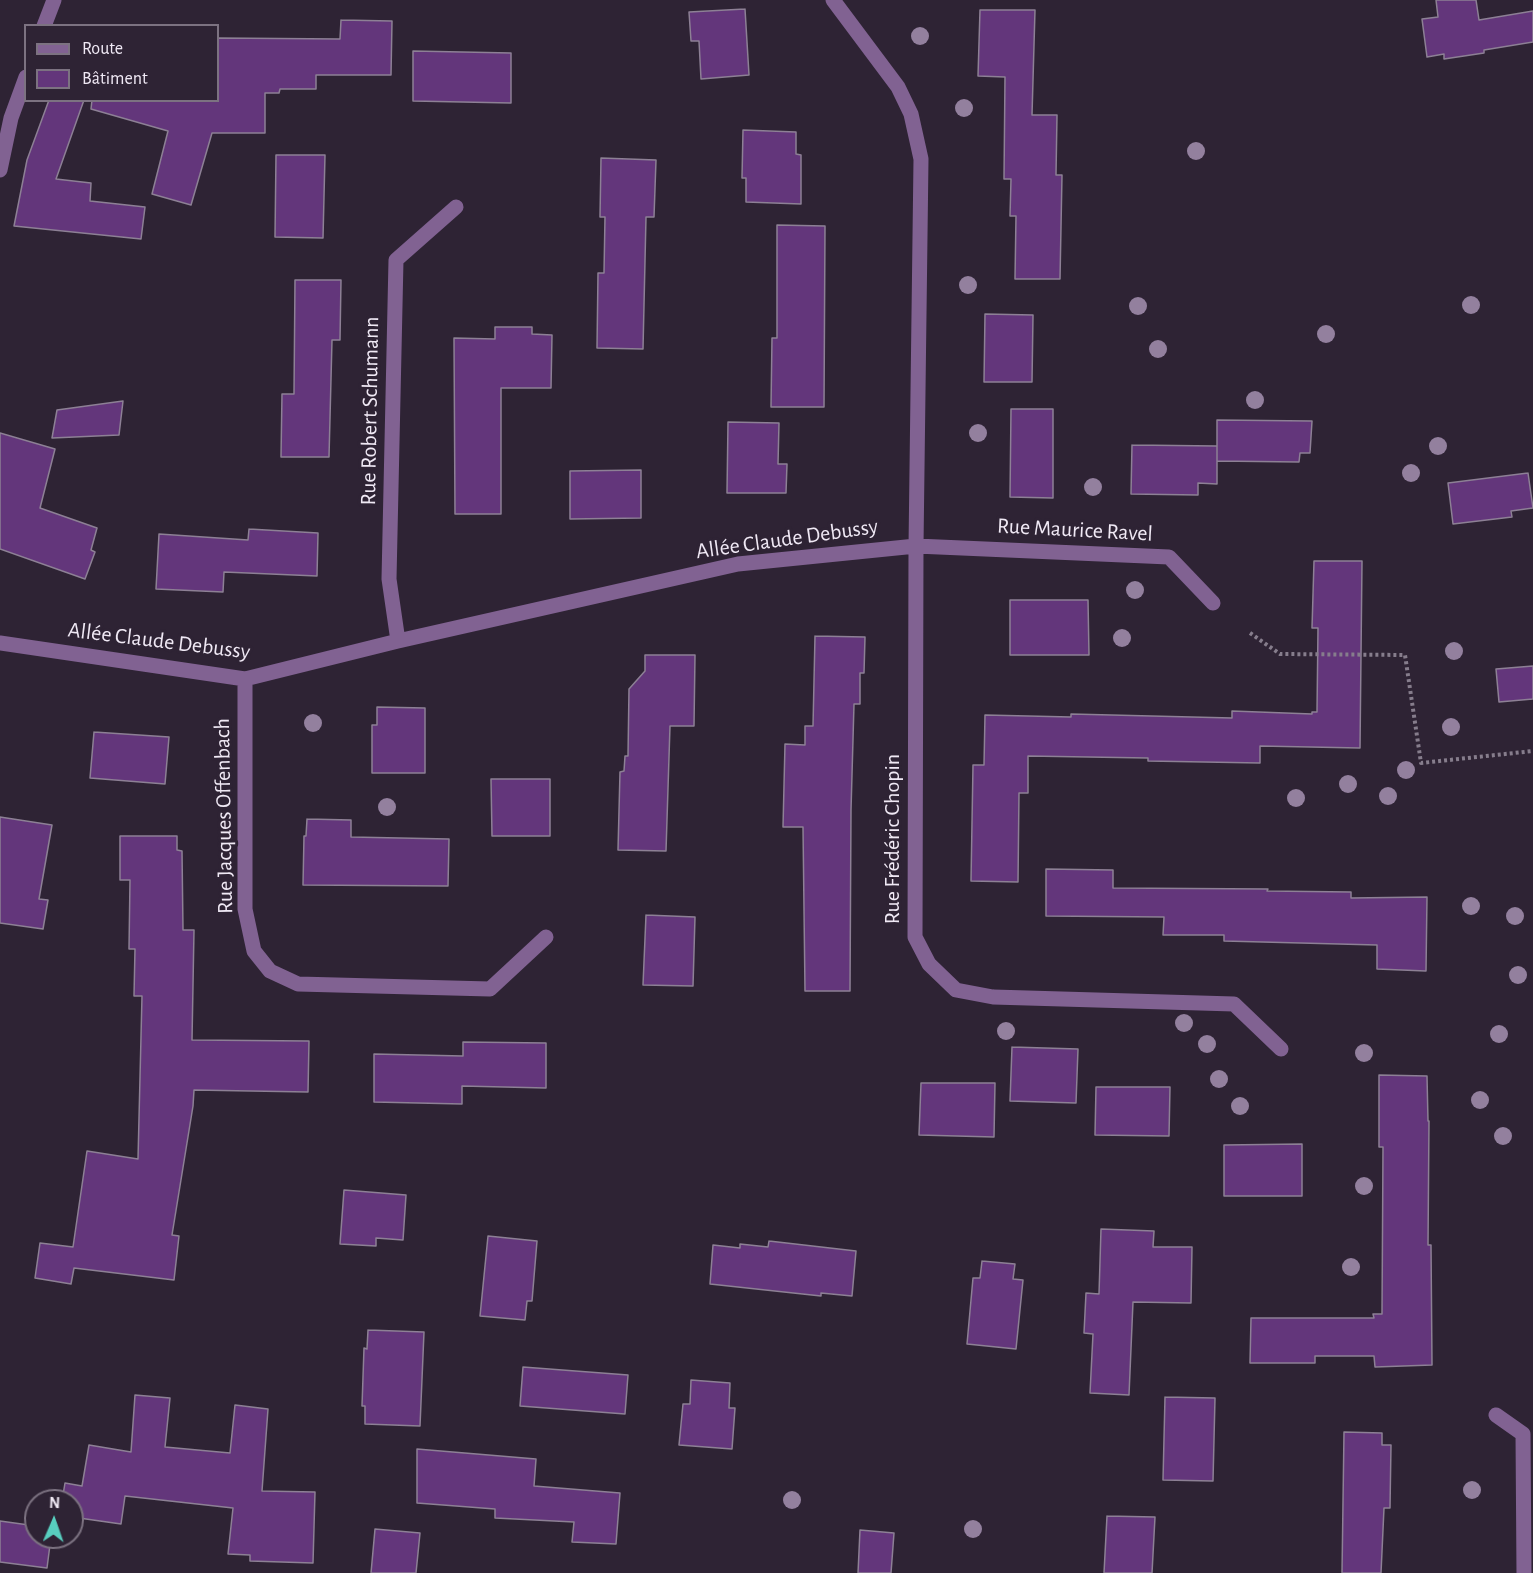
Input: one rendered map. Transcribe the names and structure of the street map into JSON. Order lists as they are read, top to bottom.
{
  "streets": {
    "street": [
      "Rue Robert Schumann",
      "Rue Maurice Ravel",
      "Allée Claude Debussy",
      "Rue Jacques Offenbach",
      "Rue Frédéric Chopin"
    ]
  },
  "crossings": [
    ["Rue Robert Schumann", "Allée Claude Debussy"],
    ["Rue Maurice Ravel", "Allée Claude Debussy"],
    ["Rue Maurice Ravel", "Rue Frédéric Chopin"],
    ["Allée Claude Debussy", "Rue Jacques Offenbach"],
    ["Allée Claude Debussy", "Rue Frédéric Chopin"]
  ],
  "legend": ["Route", "Bâtiment"],
  "north": "top"
}
